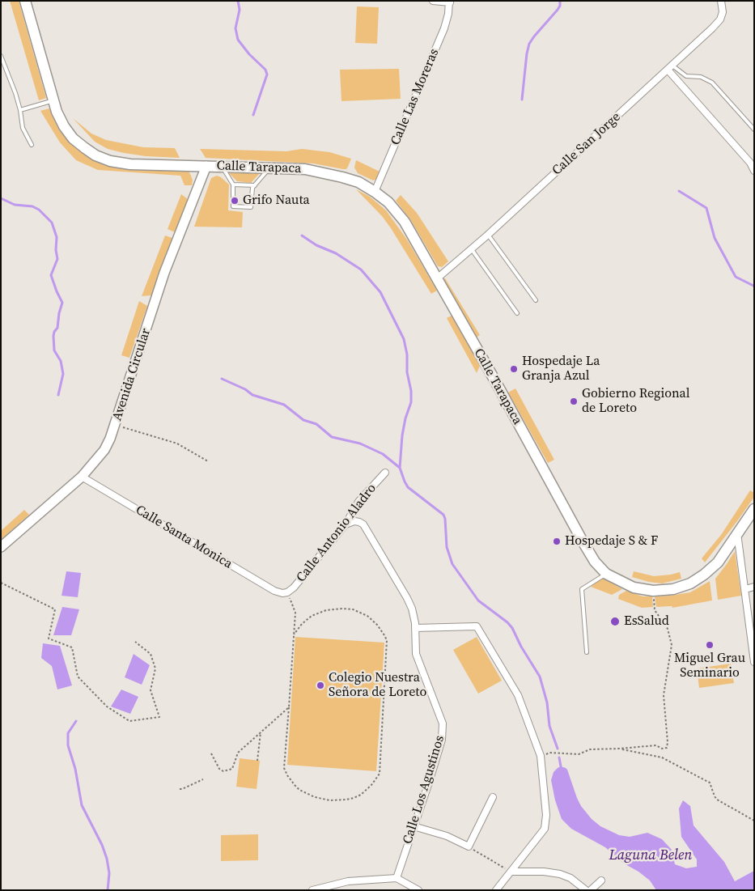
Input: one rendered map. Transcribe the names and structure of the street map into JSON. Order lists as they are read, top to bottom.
{
  "streets": {
    "main road": ["Calle Tarapaca"],
    "street": [
      "Calle Las Moreras",
      "Calle San Jorge",
      "Avenida Circular",
      "Calle Antonio Aladro",
      "Calle Santa Monica",
      "Calle Los Agustinos"
    ]
  },
  "crossings": [
    ["Calle Las Moreras", "Calle Tarapaca"],
    ["Calle San Jorge", "Calle Tarapaca"],
    ["Calle Tarapaca", "Avenida Circular"],
    ["Avenida Circular", "Calle Santa Monica"],
    ["Calle Antonio Aladro", "Calle Santa Monica"],
    ["Calle Antonio Aladro", "Calle Los Agustinos"]
  ],
  "water": ["Laguna Belen"],
  "places": [
    "Grifo Nauta",
    "Hospedaje La Granja Azul",
    "Gobierno Regional de Loreto",
    "Hospedaje S & F",
    "EsSalud",
    "Miguel Grau Seminario",
    "Colegio Nuestra Señora de Loreto"
  ]
}
